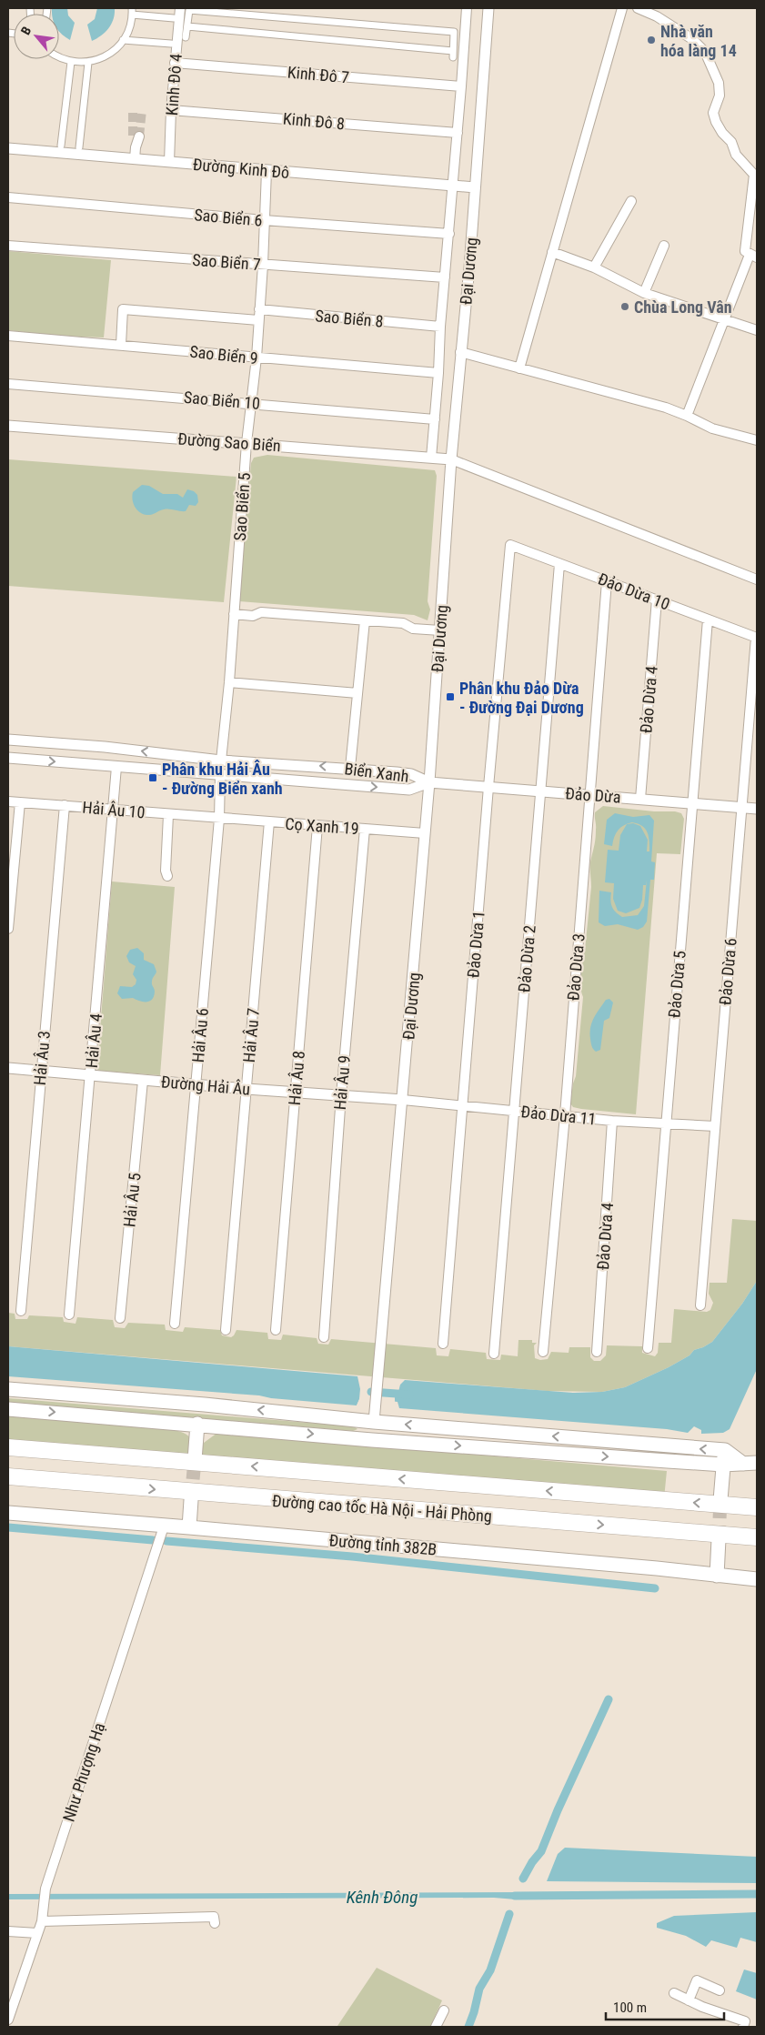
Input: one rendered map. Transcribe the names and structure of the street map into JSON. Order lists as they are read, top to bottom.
{
  "streets": {
    "highway": ["Đường cao tốc Hà Nội - Hải Phòng"],
    "main road": ["Đường tỉnh 382B"],
    "street": [
      "Kinh Đô 7",
      "Kinh Đô 4",
      "Kinh Đô 8",
      "Đường Kinh Đô",
      "Sao Biển 6",
      "Sao Biển 7",
      "Đại Dương",
      "Sao Biển 8",
      "Sao Biển 9",
      "Sao Biển 10",
      "Đường Sao Biển",
      "Sao Biển 5",
      "Đảo Dừa 10",
      "Đảo Dừa 4",
      "Biển Xanh",
      "Đảo Dừa",
      "Hải Âu 10",
      "Cọ Xanh 19",
      "Đảo Dừa 1",
      "Đảo Dừa 2",
      "Đảo Dừa 3",
      "Đảo Dừa 6",
      "Đảo Dừa 5",
      "Hải Âu 6",
      "Hải Âu 7",
      "Hải Âu 4",
      "Hải Âu 3",
      "Hải Âu 8",
      "Hải Âu 9",
      "Đường Hải Âu",
      "Đảo Dừa 11",
      "Hải Âu 5",
      "Như Phượng Hạ"
    ]
  },
  "crossings": [
    ["Kinh Đô 7", "Kinh Đô 4"],
    ["Kinh Đô 4", "Kinh Đô 8"],
    ["Kinh Đô 4", "Đường Kinh Đô"],
    ["Đường Kinh Đô", "Đại Dương"],
    ["Đường Kinh Đô", "Sao Biển 5"],
    ["Sao Biển 6", "Sao Biển 5"],
    ["Sao Biển 7", "Sao Biển 5"],
    ["Đại Dương", "Đường Sao Biển"],
    ["Đại Dương", "Biển Xanh"],
    ["Đại Dương", "Đảo Dừa"],
    ["Đại Dương", "Cọ Xanh 19"],
    ["Đại Dương", "Đường Hải Âu"],
    ["Đại Dương", "Đảo Dừa 11"],
    ["Sao Biển 8", "Sao Biển 5"],
    ["Sao Biển 9", "Sao Biển 5"],
    ["Sao Biển 10", "Sao Biển 5"],
    ["Đường Sao Biển", "Sao Biển 5"],
    ["Sao Biển 5", "Biển Xanh"],
    ["Đảo Dừa 10", "Đảo Dừa 4"],
    ["Đảo Dừa 10", "Đảo Dừa 1"],
    ["Đảo Dừa 10", "Đảo Dừa 2"],
    ["Đảo Dừa 10", "Đảo Dừa 3"],
    ["Đảo Dừa 10", "Đảo Dừa 6"],
    ["Đảo Dừa 10", "Đảo Dừa 5"],
    ["Đảo Dừa 4", "Đảo Dừa"],
    ["Đảo Dừa 4", "Đảo Dừa 11"],
    ["Biển Xanh", "Đảo Dừa"],
    ["Biển Xanh", "Hải Âu 6"],
    ["Biển Xanh", "Hải Âu 4"],
    ["Đảo Dừa", "Đảo Dừa 1"],
    ["Đảo Dừa", "Đảo Dừa 2"],
    ["Đảo Dừa", "Đảo Dừa 3"],
    ["Đảo Dừa", "Đảo Dừa 6"],
    ["Đảo Dừa", "Đảo Dừa 5"],
    ["Hải Âu 10", "Cọ Xanh 19"],
    ["Hải Âu 10", "Hải Âu 6"],
    ["Hải Âu 10", "Hải Âu 4"],
    ["Hải Âu 10", "Hải Âu 3"],
    ["Cọ Xanh 19", "Hải Âu 6"],
    ["Cọ Xanh 19", "Hải Âu 7"],
    ["Cọ Xanh 19", "Hải Âu 8"],
    ["Cọ Xanh 19", "Hải Âu 9"],
    ["Đảo Dừa 1", "Đảo Dừa 11"],
    ["Đảo Dừa 2", "Đảo Dừa 11"],
    ["Đảo Dừa 3", "Đảo Dừa 11"],
    ["Đảo Dừa 6", "Đảo Dừa 11"],
    ["Đảo Dừa 5", "Đảo Dừa 11"],
    ["Hải Âu 6", "Đường Hải Âu"],
    ["Hải Âu 7", "Đường Hải Âu"],
    ["Hải Âu 4", "Đường Hải Âu"],
    ["Hải Âu 3", "Đường Hải Âu"],
    ["Hải Âu 8", "Đường Hải Âu"],
    ["Hải Âu 9", "Đường Hải Âu"],
    ["Đường Hải Âu", "Đảo Dừa 11"],
    ["Đường Hải Âu", "Hải Âu 5"],
    ["Đường tỉnh 382B", "Như Phượng Hạ"]
  ],
  "water": ["Kênh Đông"],
  "places": {
    "other": ["Nhà văn hóa làng 14", "Chùa Long Vân"],
    "transit": ["Phân khu Đảo Dừa - Đường Đại Dương", "Phân khu Hải Âu - Đường Biển xanh"]
  },
  "scale_bar": "100 m",
  "north": "top left"
}
